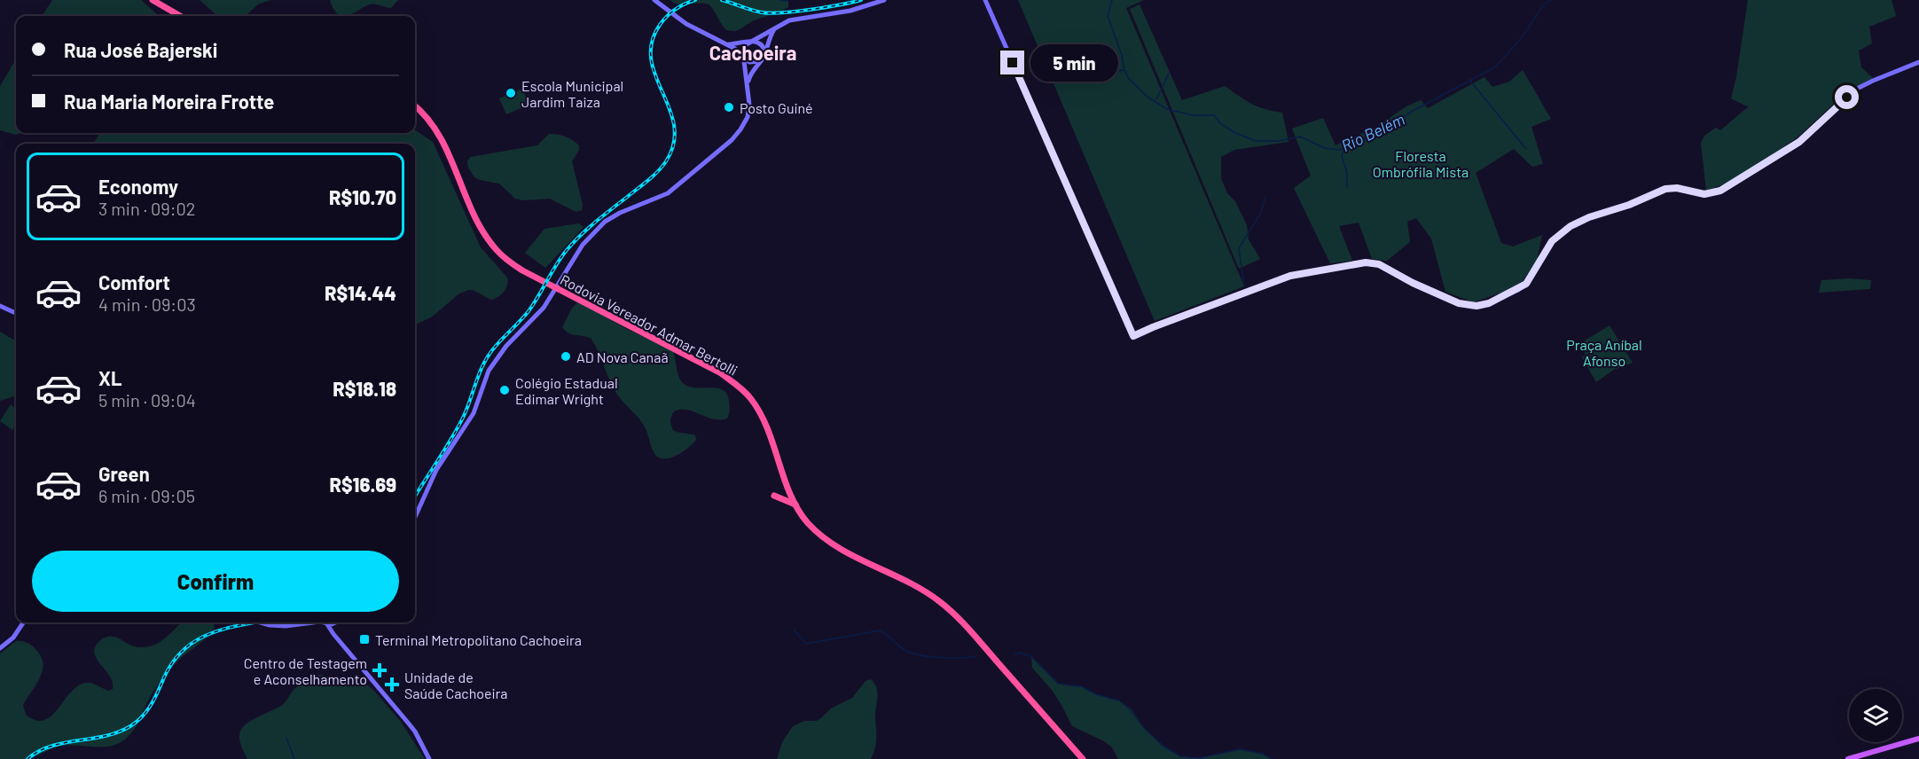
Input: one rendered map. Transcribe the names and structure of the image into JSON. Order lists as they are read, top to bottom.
{
  "streets": {
    "highway": ["Rodovia Vereador Admar Bertolli"]
  },
  "districts": ["Cachoeira"],
  "water": ["Rio Belém"],
  "parks": ["Floresta Ombrófila Mista", "Praça Aníbal Afonso"],
  "places": {
    "other": [
      "Escola Municipal Jardim Taiza",
      "Posto Guiné",
      "AD Nova Canaã",
      "Colégio Estadual Edimar Wright"
    ],
    "transit": ["Terminal Metropolitano Cachoeira"],
    "health": ["Centro de Testagem e Aconselhamento", "Unidade de Saúde Cachoeira"]
  },
  "page": {
    "banner": ["Rua José Bajerski", "Rua Maria Moreira Frotte"],
    "bubble": "5 min",
    "list": [
      {
        "name": "Economy",
        "note": "3 min · 09:02",
        "value": "R$10.70"
      },
      {
        "name": "Comfort",
        "note": "4 min · 09:03",
        "value": "R$14.44"
      },
      {
        "name": "XL",
        "note": "5 min · 09:04",
        "value": "R$18.18"
      },
      {
        "name": "Green",
        "note": "6 min · 09:05",
        "value": "R$16.69"
      }
    ],
    "buttons": "Confirm"
  }
}
